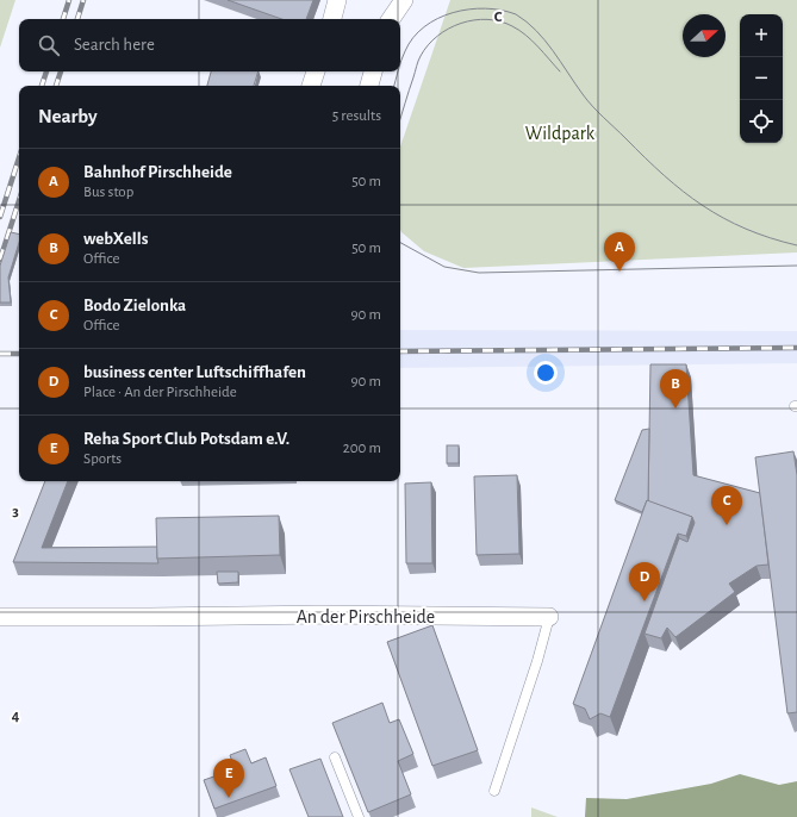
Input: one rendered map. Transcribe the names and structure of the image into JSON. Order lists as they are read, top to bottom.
{
  "streets": {
    "street": ["An der Pirschheide"]
  },
  "parks": ["Wildpark"],
  "north": "right",
  "page": {
    "map_buttons": ["+", "−"],
    "search": "Search here",
    "heading": ["Nearby", "5 results"],
    "list": [
      {
        "mark": "A",
        "name": "Bahnhof Pirschheide",
        "note": "Bus stop",
        "value": "50 m"
      },
      {
        "mark": "B",
        "name": "webXells",
        "note": "Office",
        "value": "50 m"
      },
      {
        "mark": "C",
        "name": "Bodo Zielonka",
        "note": "Office",
        "value": "90 m"
      },
      {
        "mark": "D",
        "name": "business center Luftschiffhafen",
        "note": "Place · An der Pirschheide",
        "value": "90 m"
      },
      {
        "mark": "E",
        "name": "Reha Sport Club Potsdam e.V.",
        "note": "Sports",
        "value": "200 m"
      }
    ],
    "pins": [
      "A",
      "B",
      "C",
      "D",
      "E"
    ]
  },
  "grid": {
    "columns": ["C"],
    "rows": ["3", "4"]
  }
}
